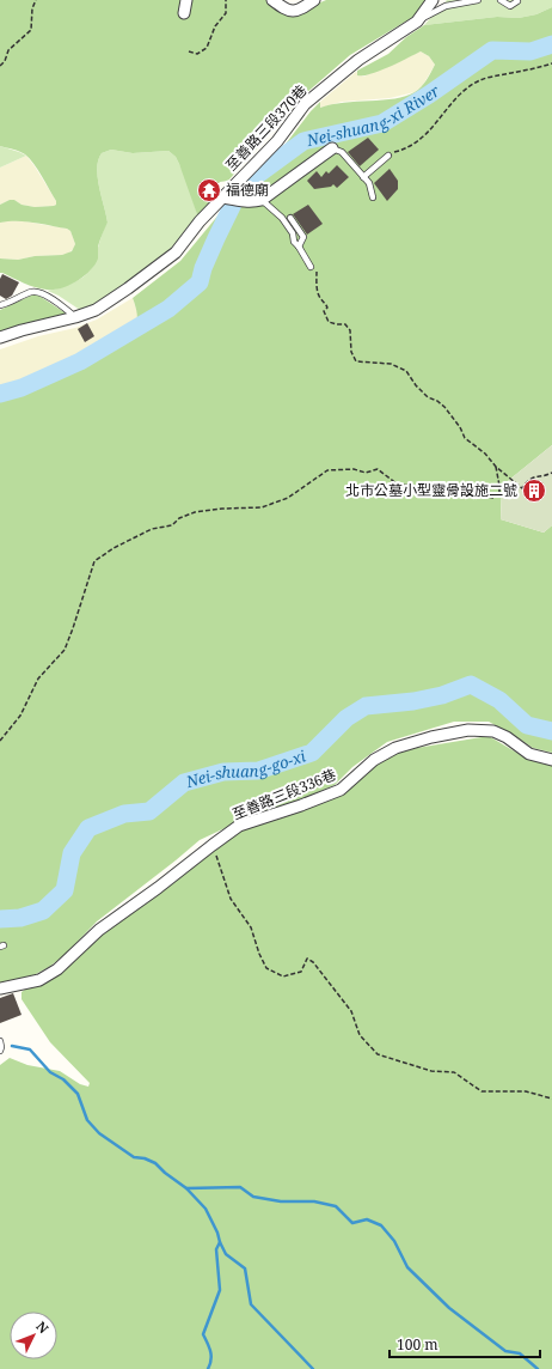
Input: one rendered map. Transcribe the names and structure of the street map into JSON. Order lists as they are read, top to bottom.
{
  "streets": {
    "street": ["至善路三段370巷", "至善路三段336巷"]
  },
  "water": ["Nei-shuang-xi River", "Nei-shuang-go-xi"],
  "places": {
    "temple": ["福德廟"],
    "building": ["北市公墓小型靈骨設施二號"]
  },
  "scale_bar": "100 m",
  "north": "top right"
}
